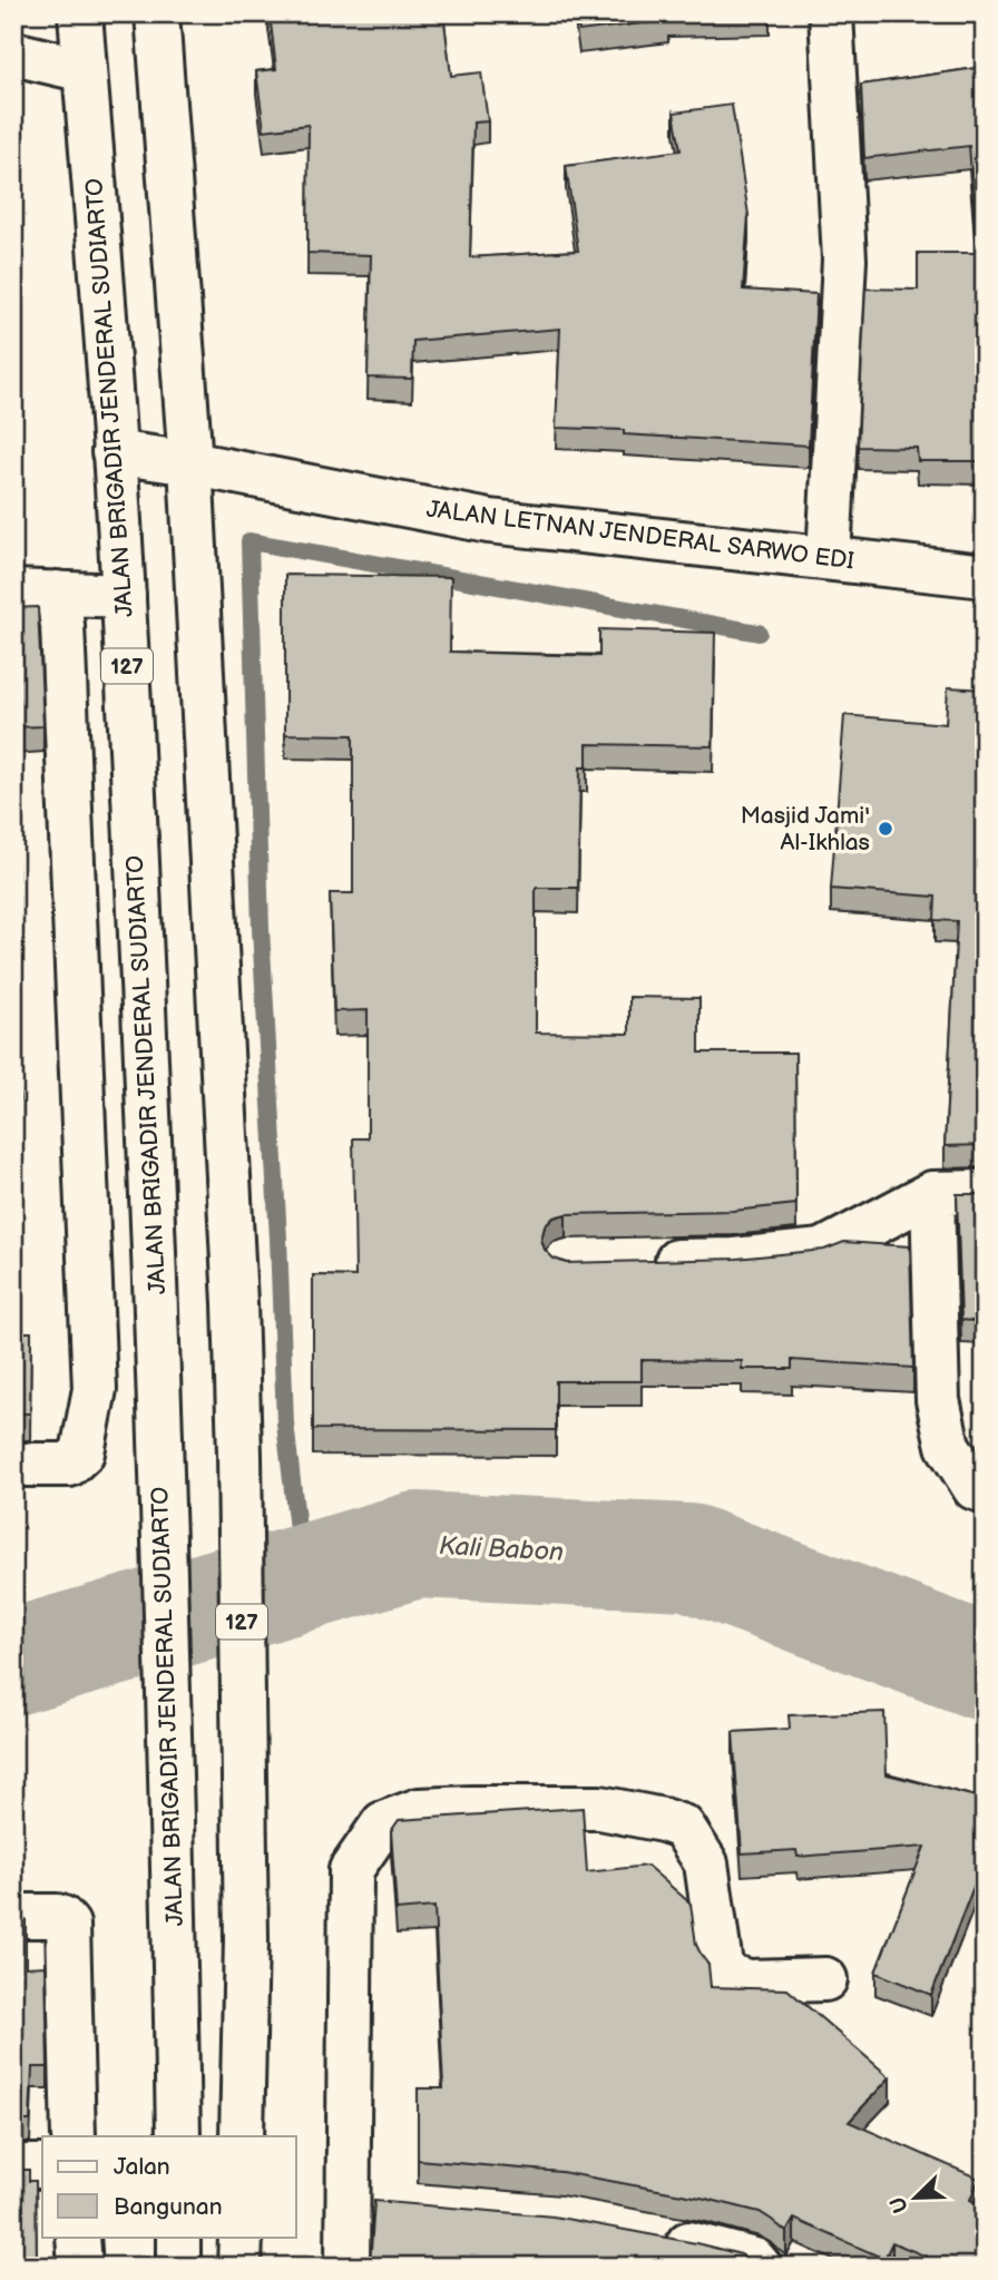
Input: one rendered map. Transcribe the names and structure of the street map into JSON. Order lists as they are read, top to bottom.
{
  "streets": {
    "main road": ["JALAN BRIGADIR JENDERAL SUDIARTO", "JALAN LETNAN JENDERAL SARWO EDI", "127"]
  },
  "crossings": [
    ["JALAN BRIGADIR JENDERAL SUDIARTO", "JALAN LETNAN JENDERAL SARWO EDI"],
    ["JALAN LETNAN JENDERAL SARWO EDI", "127"]
  ],
  "water": ["Kali Babon"],
  "places": ["Masjid Jami' Al-Ikhlas"],
  "legend": ["Jalan", "Bangunan"],
  "north": "bottom left"
}
